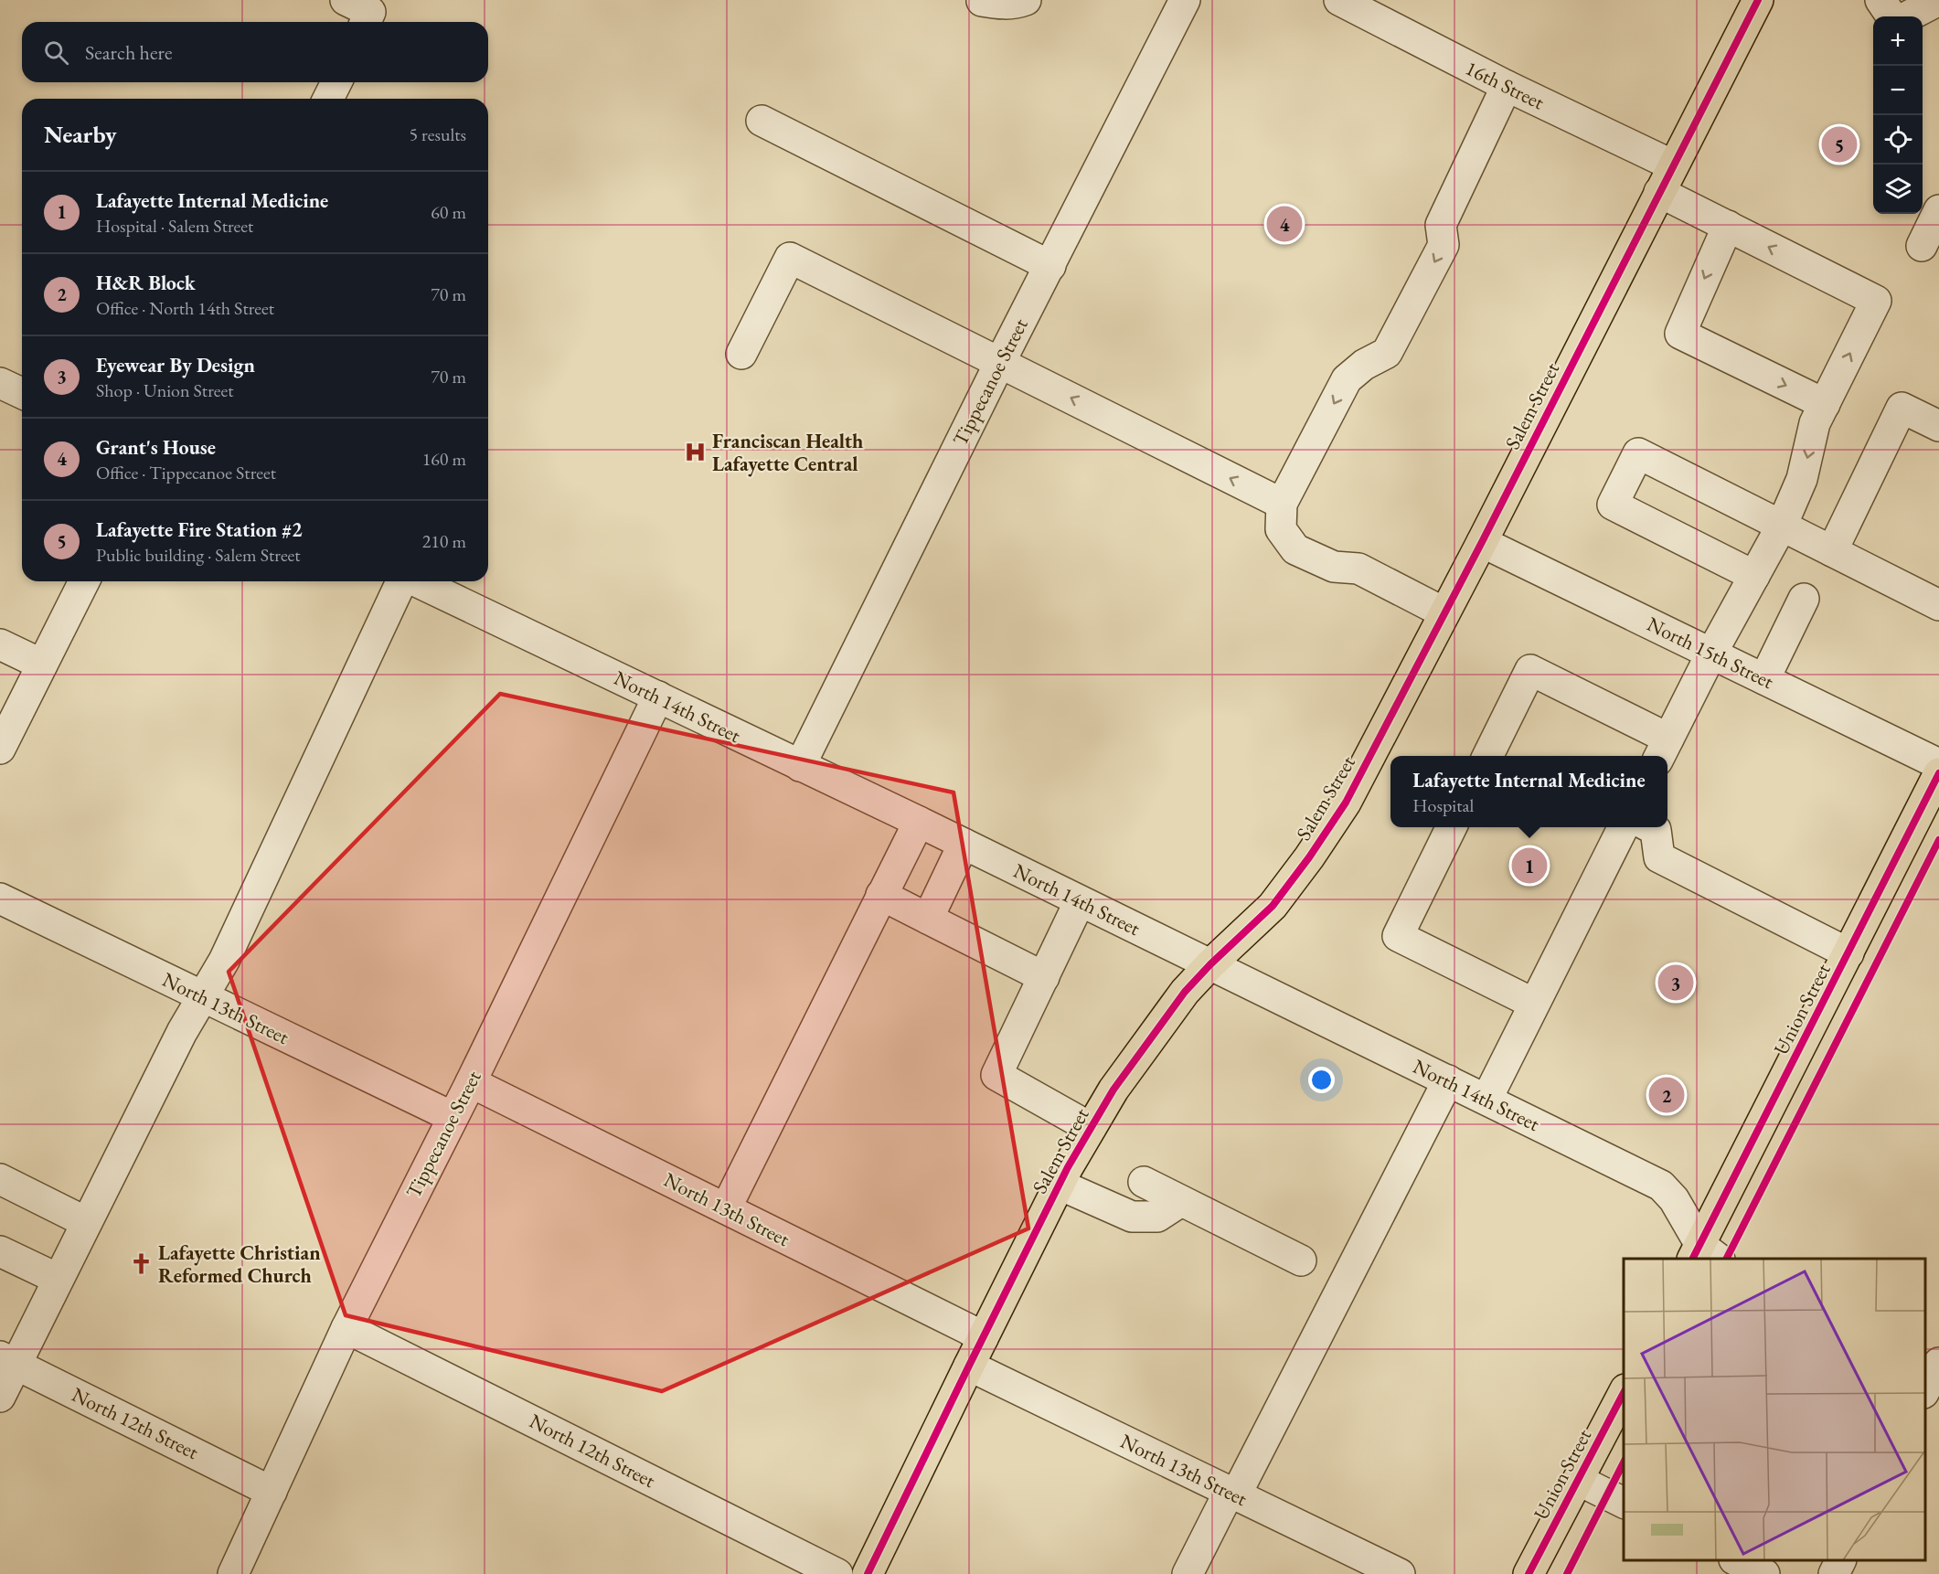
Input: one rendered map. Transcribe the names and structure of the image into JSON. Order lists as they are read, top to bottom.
{
  "streets": {
    "main road": ["Salem Street", "Union Street"],
    "street": [
      "16th Street",
      "Tippecanoe Street",
      "North 15th Street",
      "North 14th Street",
      "North 13th Street",
      "North 12th Street"
    ]
  },
  "crossings": [
    ["16th Street", "Salem Street"],
    ["Tippecanoe Street", "North 14th Street"],
    ["Tippecanoe Street", "North 13th Street"],
    ["Tippecanoe Street", "North 12th Street"],
    ["Salem Street", "North 15th Street"],
    ["Salem Street", "North 14th Street"],
    ["Salem Street", "North 13th Street"],
    ["North 14th Street", "Union Street"]
  ],
  "places": {
    "hospital": ["Franciscan Health Lafayette Central"],
    "church": ["Lafayette Christian Reformed Church"]
  },
  "page": {
    "map_buttons": ["+", "−"],
    "search": "Search here",
    "heading": ["Nearby", "5 results"],
    "pins": [
      "5",
      "4",
      "1",
      "3",
      "2"
    ],
    "list": [
      {
        "mark": "1",
        "name": "Lafayette Internal Medicine",
        "note": "Hospital · Salem Street",
        "value": "60 m"
      },
      {
        "mark": "2",
        "name": "H&R Block",
        "note": "Office · North 14th Street",
        "value": "70 m"
      },
      {
        "mark": "3",
        "name": "Eyewear By Design",
        "note": "Shop · Union Street",
        "value": "70 m"
      },
      {
        "mark": "4",
        "name": "Grant's House",
        "note": "Office · Tippecanoe Street",
        "value": "160 m"
      },
      {
        "mark": "5",
        "name": "Lafayette Fire Station #2",
        "note": "Public building · Salem Street",
        "value": "210 m"
      }
    ],
    "popup": ["Lafayette Internal Medicine", "Hospital"]
  }
}
